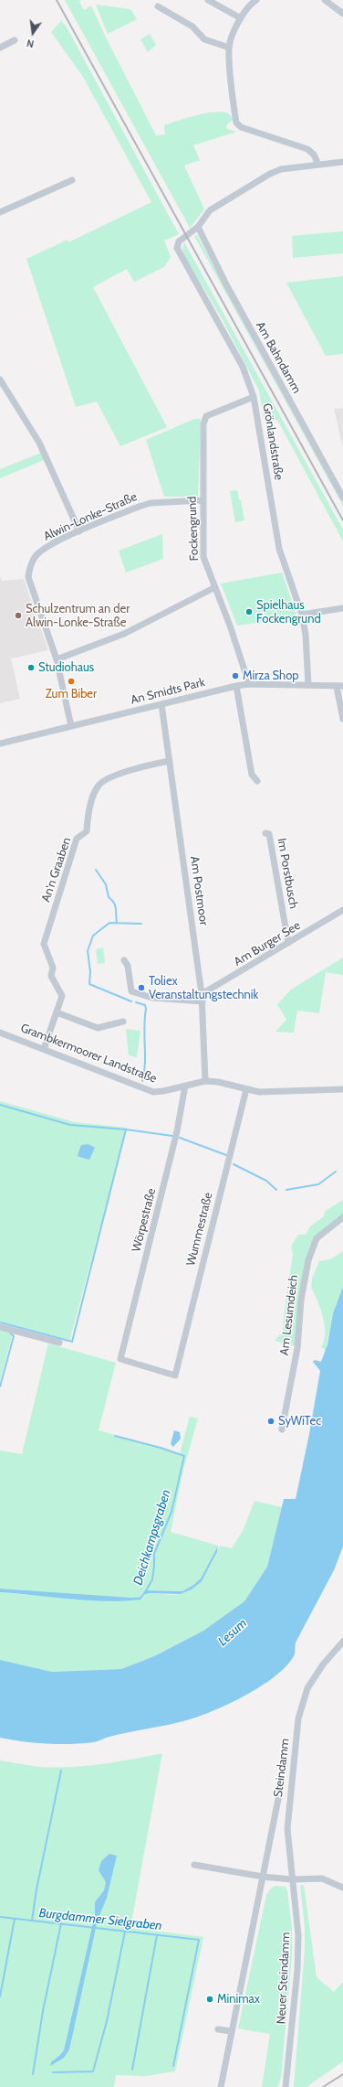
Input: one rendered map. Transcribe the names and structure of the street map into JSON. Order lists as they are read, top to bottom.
{
  "streets": {
    "street": [
      "Am Bahndamm",
      "Grönlandstraße",
      "Alwin-Lonke-Straße",
      "Fockengrund",
      "An Smidts Park",
      "An'n Graaben",
      "Im Porstbusch",
      "Am Postmoor",
      "Am Burger See",
      "Grambkermoorer Landstraße",
      "Wörpestraße",
      "Wummestraße",
      "Am Lesumdeich",
      "Steindamm",
      "Neuer Steindamm"
    ]
  },
  "crossings": [
    ["Am Bahndamm", "Grönlandstraße"],
    ["Grönlandstraße", "Fockengrund"],
    ["Grönlandstraße", "An Smidts Park"],
    ["Alwin-Lonke-Straße", "Fockengrund"],
    ["Alwin-Lonke-Straße", "An Smidts Park"],
    ["Fockengrund", "An Smidts Park"],
    ["An Smidts Park", "Am Postmoor"],
    ["An'n Graaben", "Am Postmoor"],
    ["Im Porstbusch", "Am Burger See"],
    ["Am Postmoor", "Am Burger See"],
    ["Am Postmoor", "Grambkermoorer Landstraße"],
    ["Grambkermoorer Landstraße", "Wörpestraße"],
    ["Grambkermoorer Landstraße", "Wummestraße"],
    ["Wörpestraße", "Wummestraße"],
    ["Steindamm", "Neuer Steindamm"]
  ],
  "water": ["Deichkampsgraben", "Lesum", "Burgdammer Sielgraben"],
  "places": [
    "Spielhaus Fockengrund",
    "Schulzentrum an der Alwin-Lonke-Straße",
    "Studiohaus",
    "Mirza Shop",
    "Zum Biber",
    "Toliex Veranstaltungstechnik",
    "SyWiTec",
    "Minimax"
  ],
  "north": "bottom"
}
